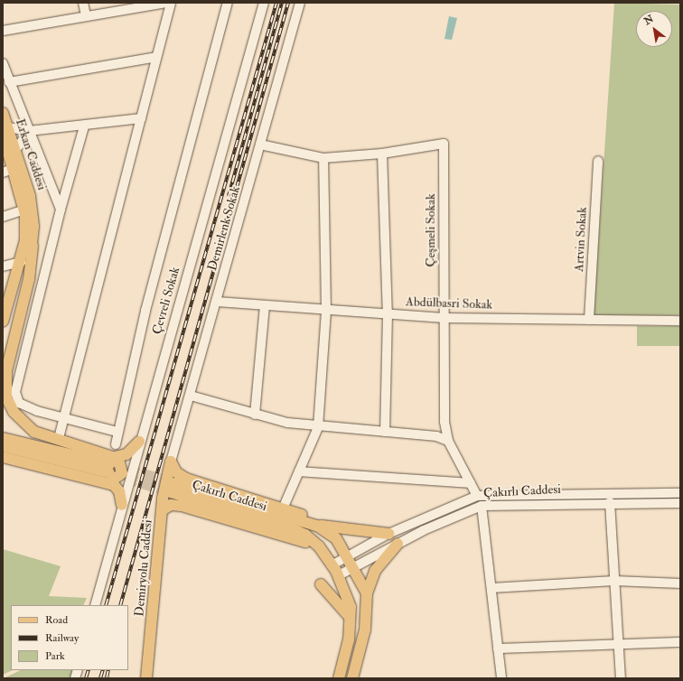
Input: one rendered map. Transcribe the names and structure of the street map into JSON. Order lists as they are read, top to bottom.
{
  "streets": {
    "main road": ["Erkan Caddesi", "Çakırlı Caddesi", "Demiryolu Caddesi"],
    "street": [
      "Demirlenk Sokak",
      "Çeşmeli Sokak",
      "Artvin Sokak",
      "Çevreli Sokak",
      "Abdülbasri Sokak"
    ]
  },
  "crossings": [
    ["Demirlenk Sokak", "Çeşmeli Sokak"],
    ["Demirlenk Sokak", "Abdülbasri Sokak"],
    ["Demirlenk Sokak", "Demiryolu Caddesi"],
    ["Çeşmeli Sokak", "Abdülbasri Sokak"],
    ["Çeşmeli Sokak", "Çakırlı Caddesi"],
    ["Artvin Sokak", "Abdülbasri Sokak"]
  ],
  "legend": ["Road", "Railway", "Park"],
  "north": "top left"
}
